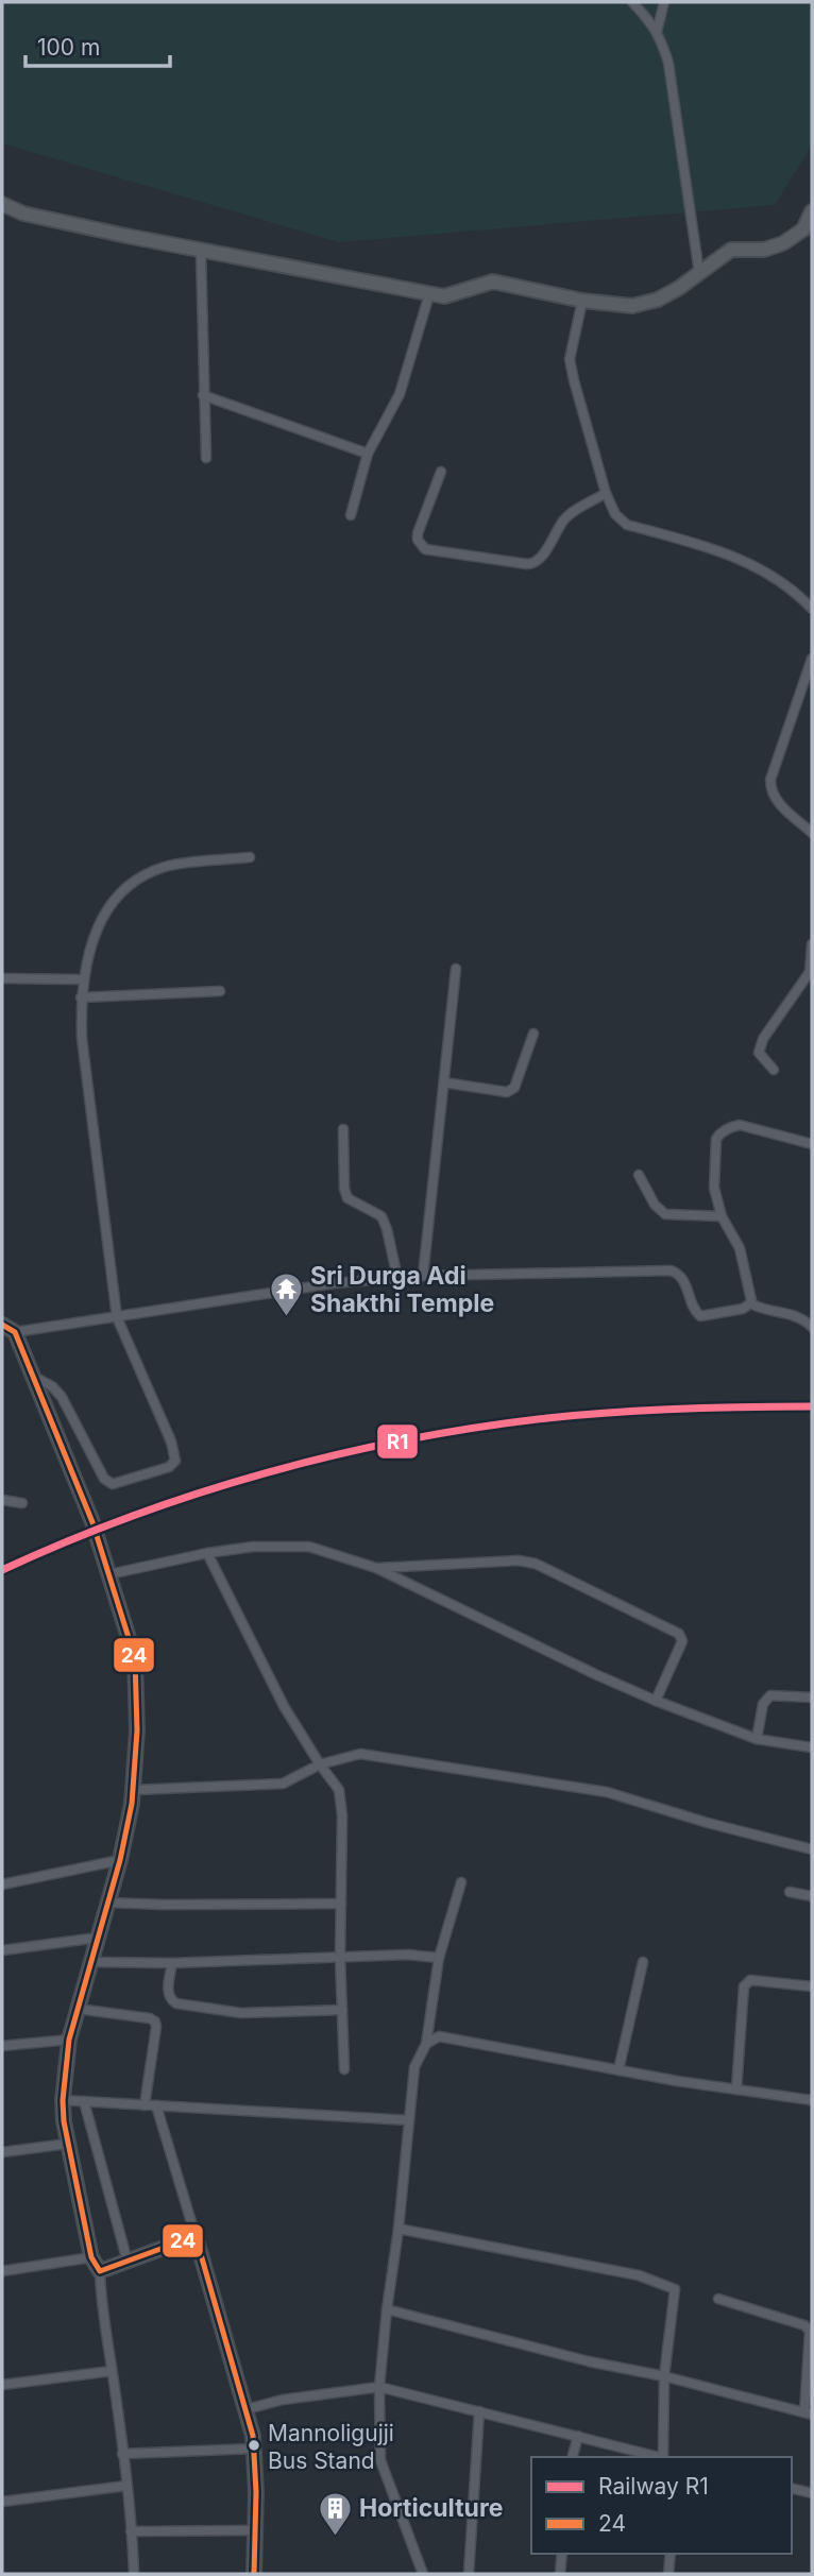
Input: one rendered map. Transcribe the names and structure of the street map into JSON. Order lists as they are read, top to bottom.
{
  "places": {
    "temple": ["Sri Durga Adi Shakthi Temple"],
    "other": ["Mannoligujji Bus Stand"],
    "building": ["Horticulture"]
  },
  "lines": ["transit line 24", "rail line R1"],
  "legend": ["Railway R1", "24"],
  "scale_bar": "100 m"
}
